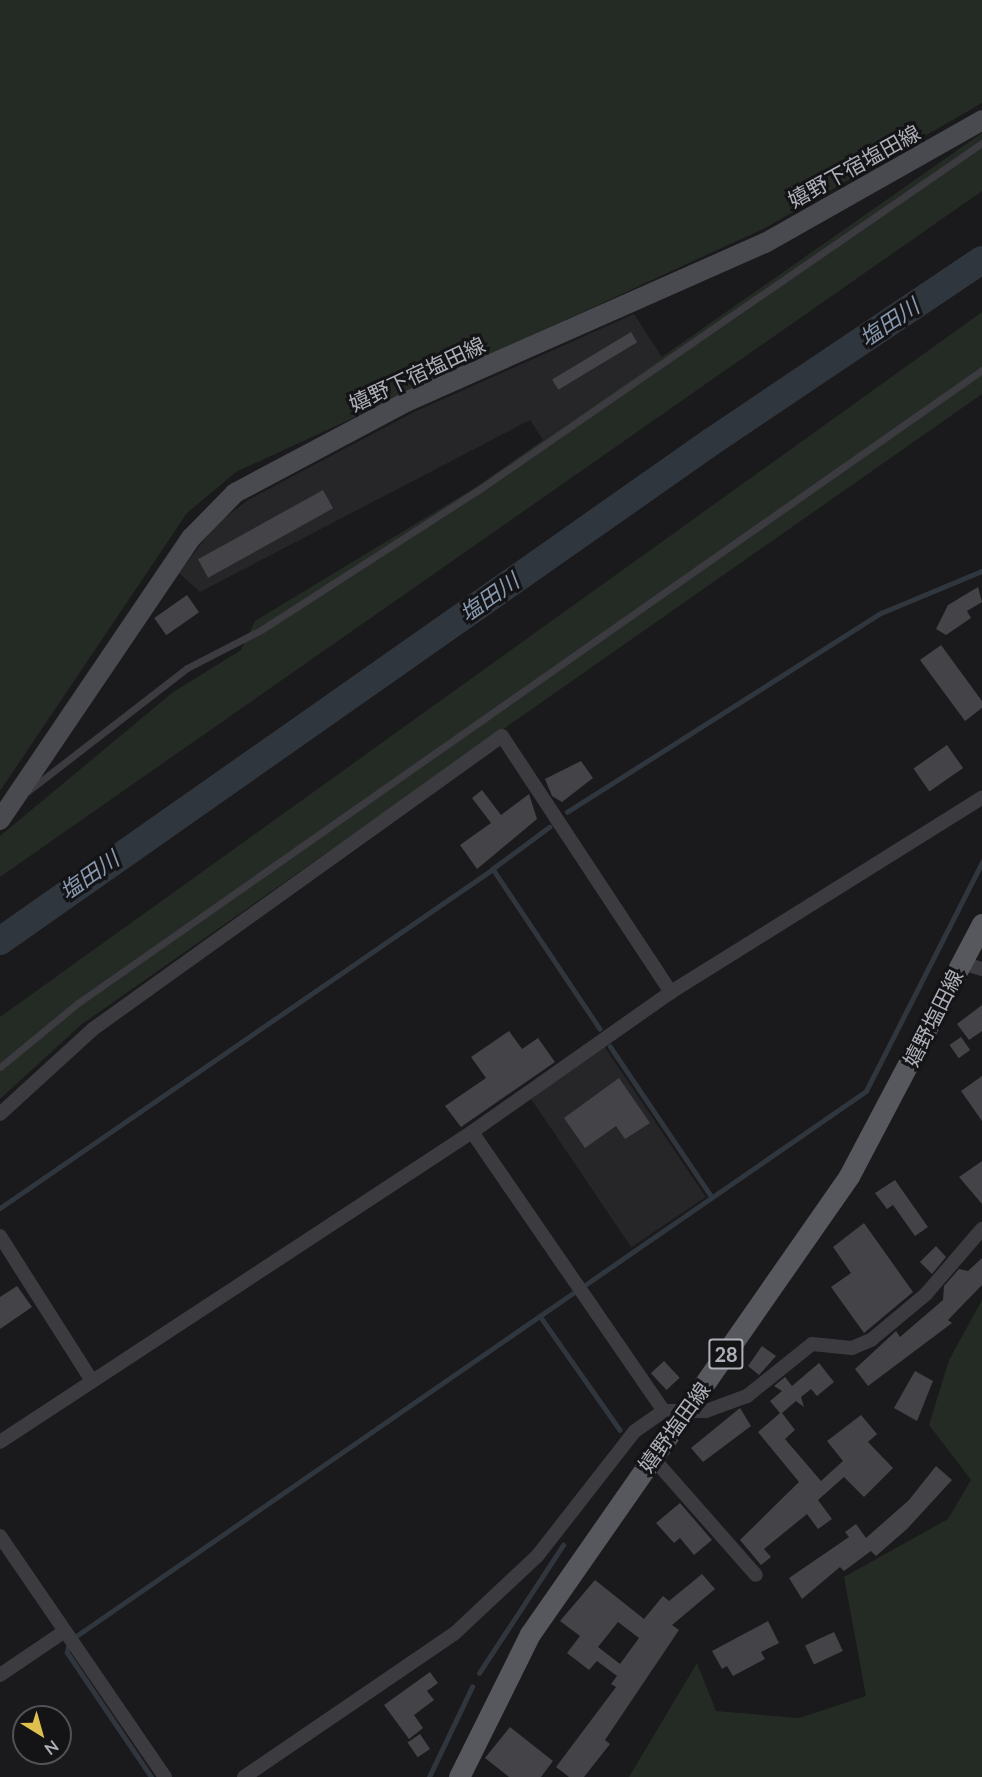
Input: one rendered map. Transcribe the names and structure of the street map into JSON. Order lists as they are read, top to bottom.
{
  "streets": {
    "main road": ["嬉野下宿塩田線", "嬉野塩田線", "28"]
  },
  "water": ["塩田川"],
  "north": "bottom right"
}
